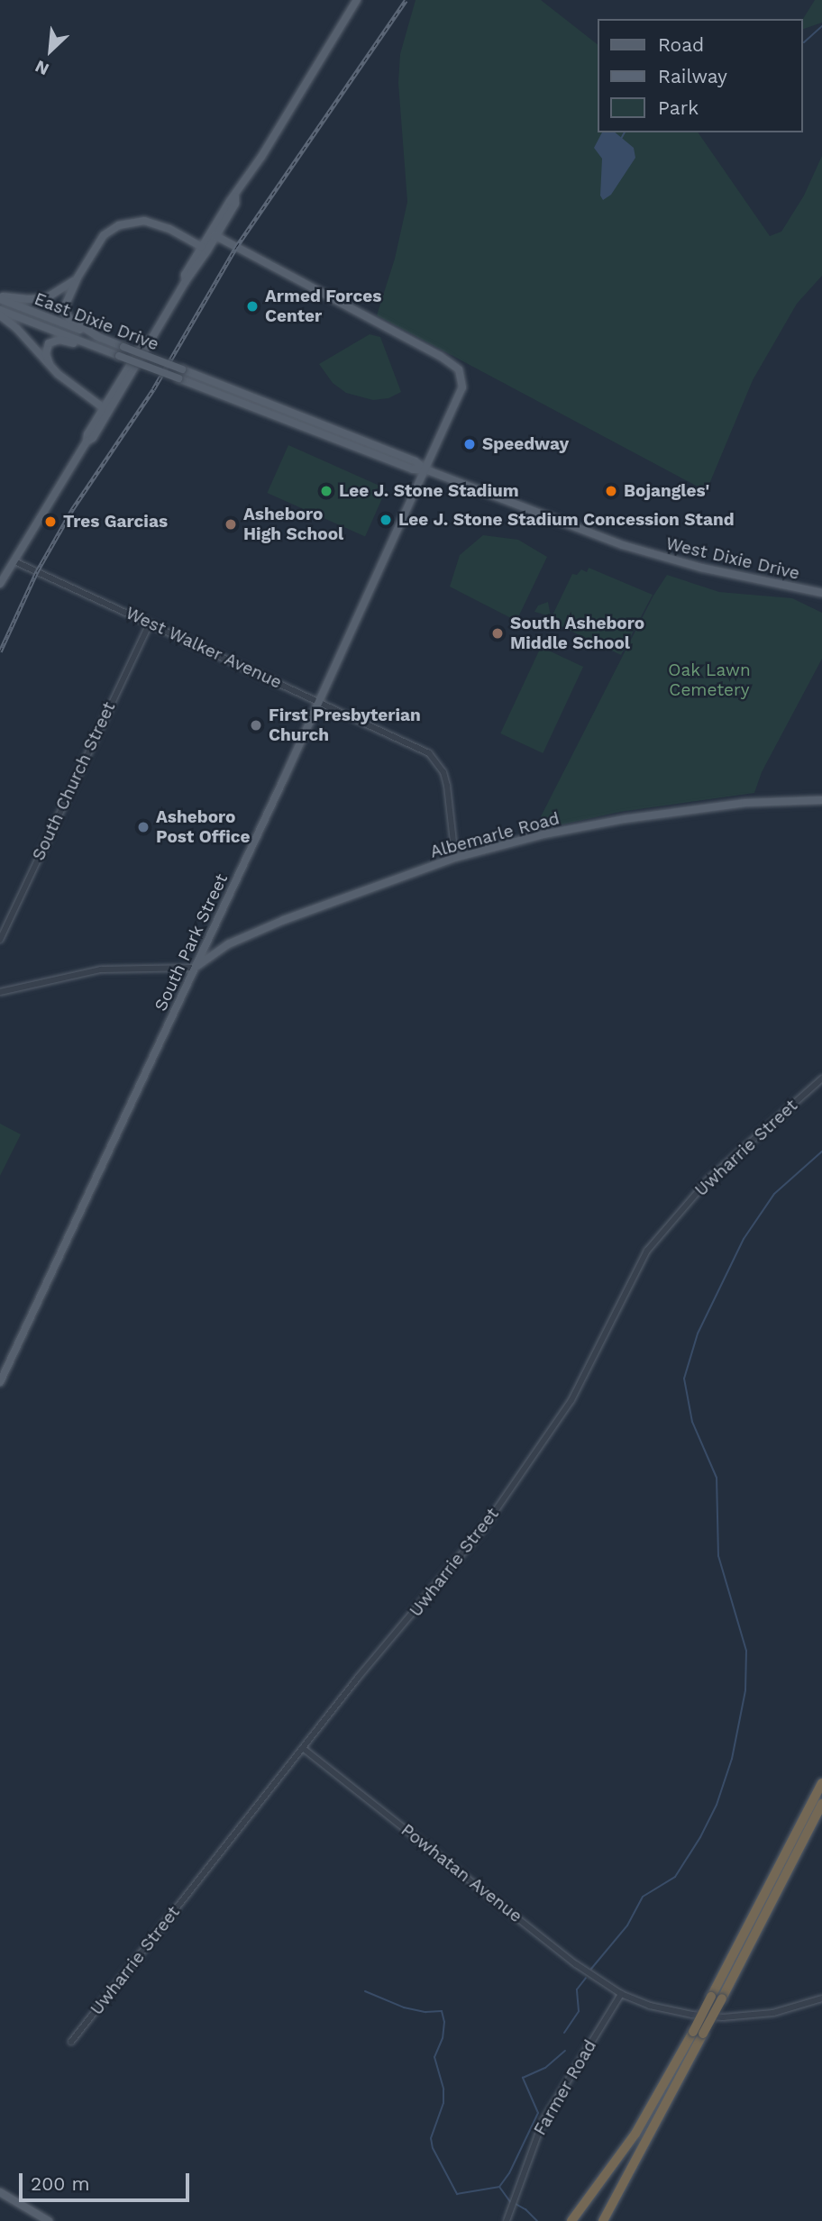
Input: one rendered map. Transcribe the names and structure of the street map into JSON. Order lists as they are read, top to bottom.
{
  "streets": {
    "main road": [
      "East Dixie Drive",
      "West Dixie Drive",
      "Albemarle Road",
      "South Park Street"
    ],
    "street": [
      "West Walker Avenue",
      "South Church Street",
      "Uwharrie Street",
      "Powhatan Avenue",
      "Farmer Road"
    ]
  },
  "crossings": [
    ["East Dixie Drive", "West Dixie Drive"],
    ["West Dixie Drive", "South Park Street"],
    ["West Walker Avenue", "South Church Street"],
    ["West Walker Avenue", "Albemarle Road"],
    ["West Walker Avenue", "South Park Street"],
    ["Albemarle Road", "South Park Street"],
    ["Uwharrie Street", "Powhatan Avenue"],
    ["Powhatan Avenue", "Farmer Road"]
  ],
  "parks": ["Oak Lawn Cemetery"],
  "places": [
    "Armed Forces Center",
    "Speedway",
    "Lee J. Stone Stadium",
    "Bojangles'",
    "Lee J. Stone Stadium Concession Stand",
    "Tres Garcias",
    "Asheboro High School",
    "South Asheboro Middle School",
    "First Presbyterian Church",
    "Asheboro Post Office"
  ],
  "legend": ["Road", "Railway", "Park"],
  "scale_bar": "200 m",
  "north": "bottom left"
}
